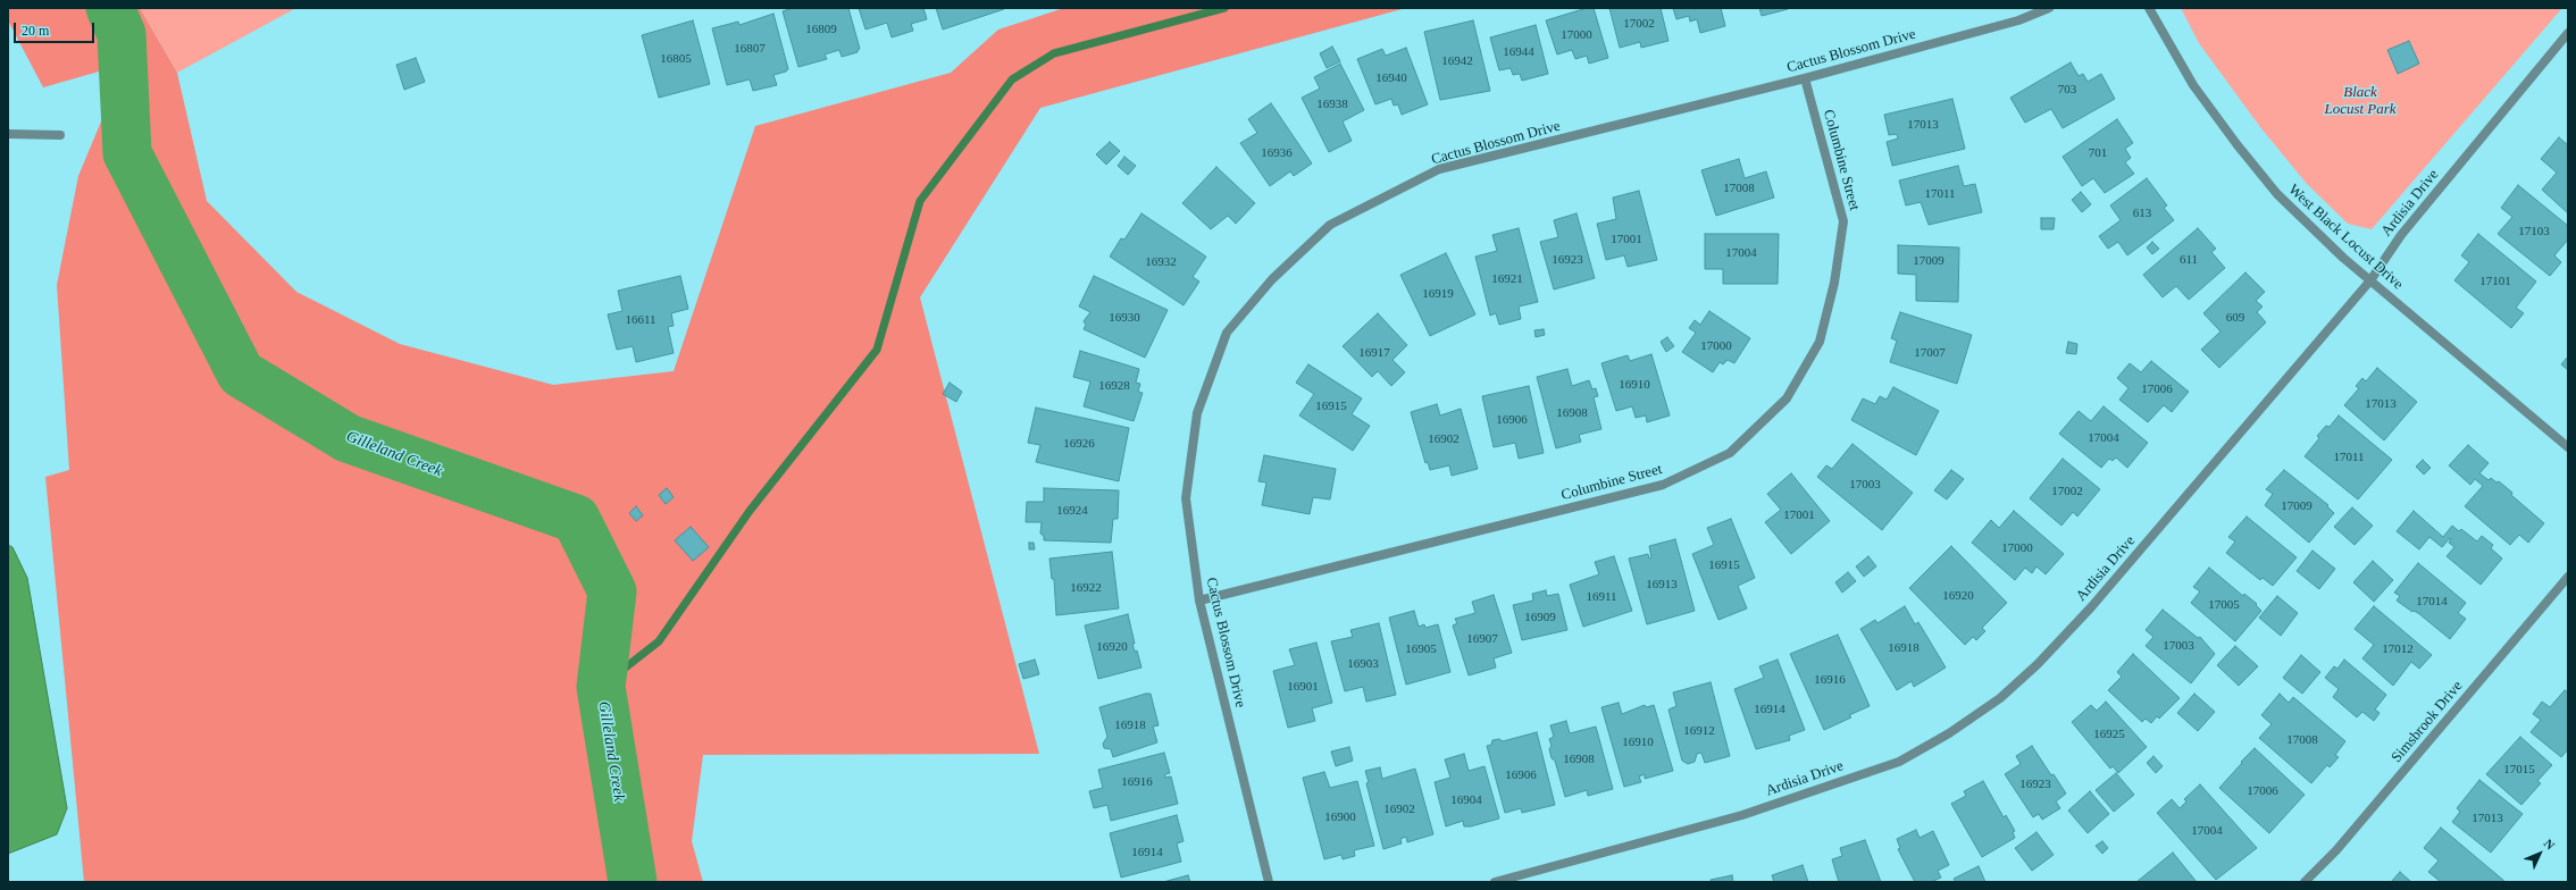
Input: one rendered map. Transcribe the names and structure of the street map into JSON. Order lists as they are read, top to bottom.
{
  "streets": {
    "street": [
      "Cactus Blossom Drive",
      "Columbine Street",
      "Ardisia Drive",
      "West Black Locust Drive",
      "Simsbrook Drive"
    ]
  },
  "crossings": [
    ["Cactus Blossom Drive", "Columbine Street"],
    ["Ardisia Drive", "West Black Locust Drive"]
  ],
  "water": ["Gilleland Creek"],
  "parks": ["Black Locust Park"],
  "house_numbers": [
    "17002",
    "16809",
    "17000",
    "16807",
    "16944",
    "16805",
    "16942",
    "16940",
    "703",
    "16938",
    "17013",
    "16936",
    "701",
    "17008",
    "17011",
    "613",
    "17103",
    "17001",
    "17004",
    "16923",
    "611",
    "17009",
    "16932",
    "16921",
    "17101",
    "16919",
    "16930",
    "609",
    "16611",
    "17000",
    "16917",
    "17007",
    "16910",
    "16928",
    "17006",
    "17013",
    "16915",
    "16908",
    "16906",
    "17004",
    "16902",
    "16926",
    "17011",
    "17003",
    "17002",
    "17009",
    "16924",
    "17001",
    "17000",
    "16915",
    "16913",
    "16922",
    "16920",
    "16911",
    "17014",
    "17005",
    "16909",
    "16907",
    "17003",
    "16920",
    "16918",
    "16905",
    "17012",
    "16903",
    "16916",
    "16901",
    "16914",
    "16918",
    "16912",
    "16925",
    "17008",
    "16910",
    "16908",
    "17015",
    "16906",
    "16916",
    "16923",
    "17006",
    "16904",
    "16902",
    "16900",
    "17013",
    "17004",
    "16914"
  ],
  "scale_bar": "20 m",
  "north": "top right"
}
